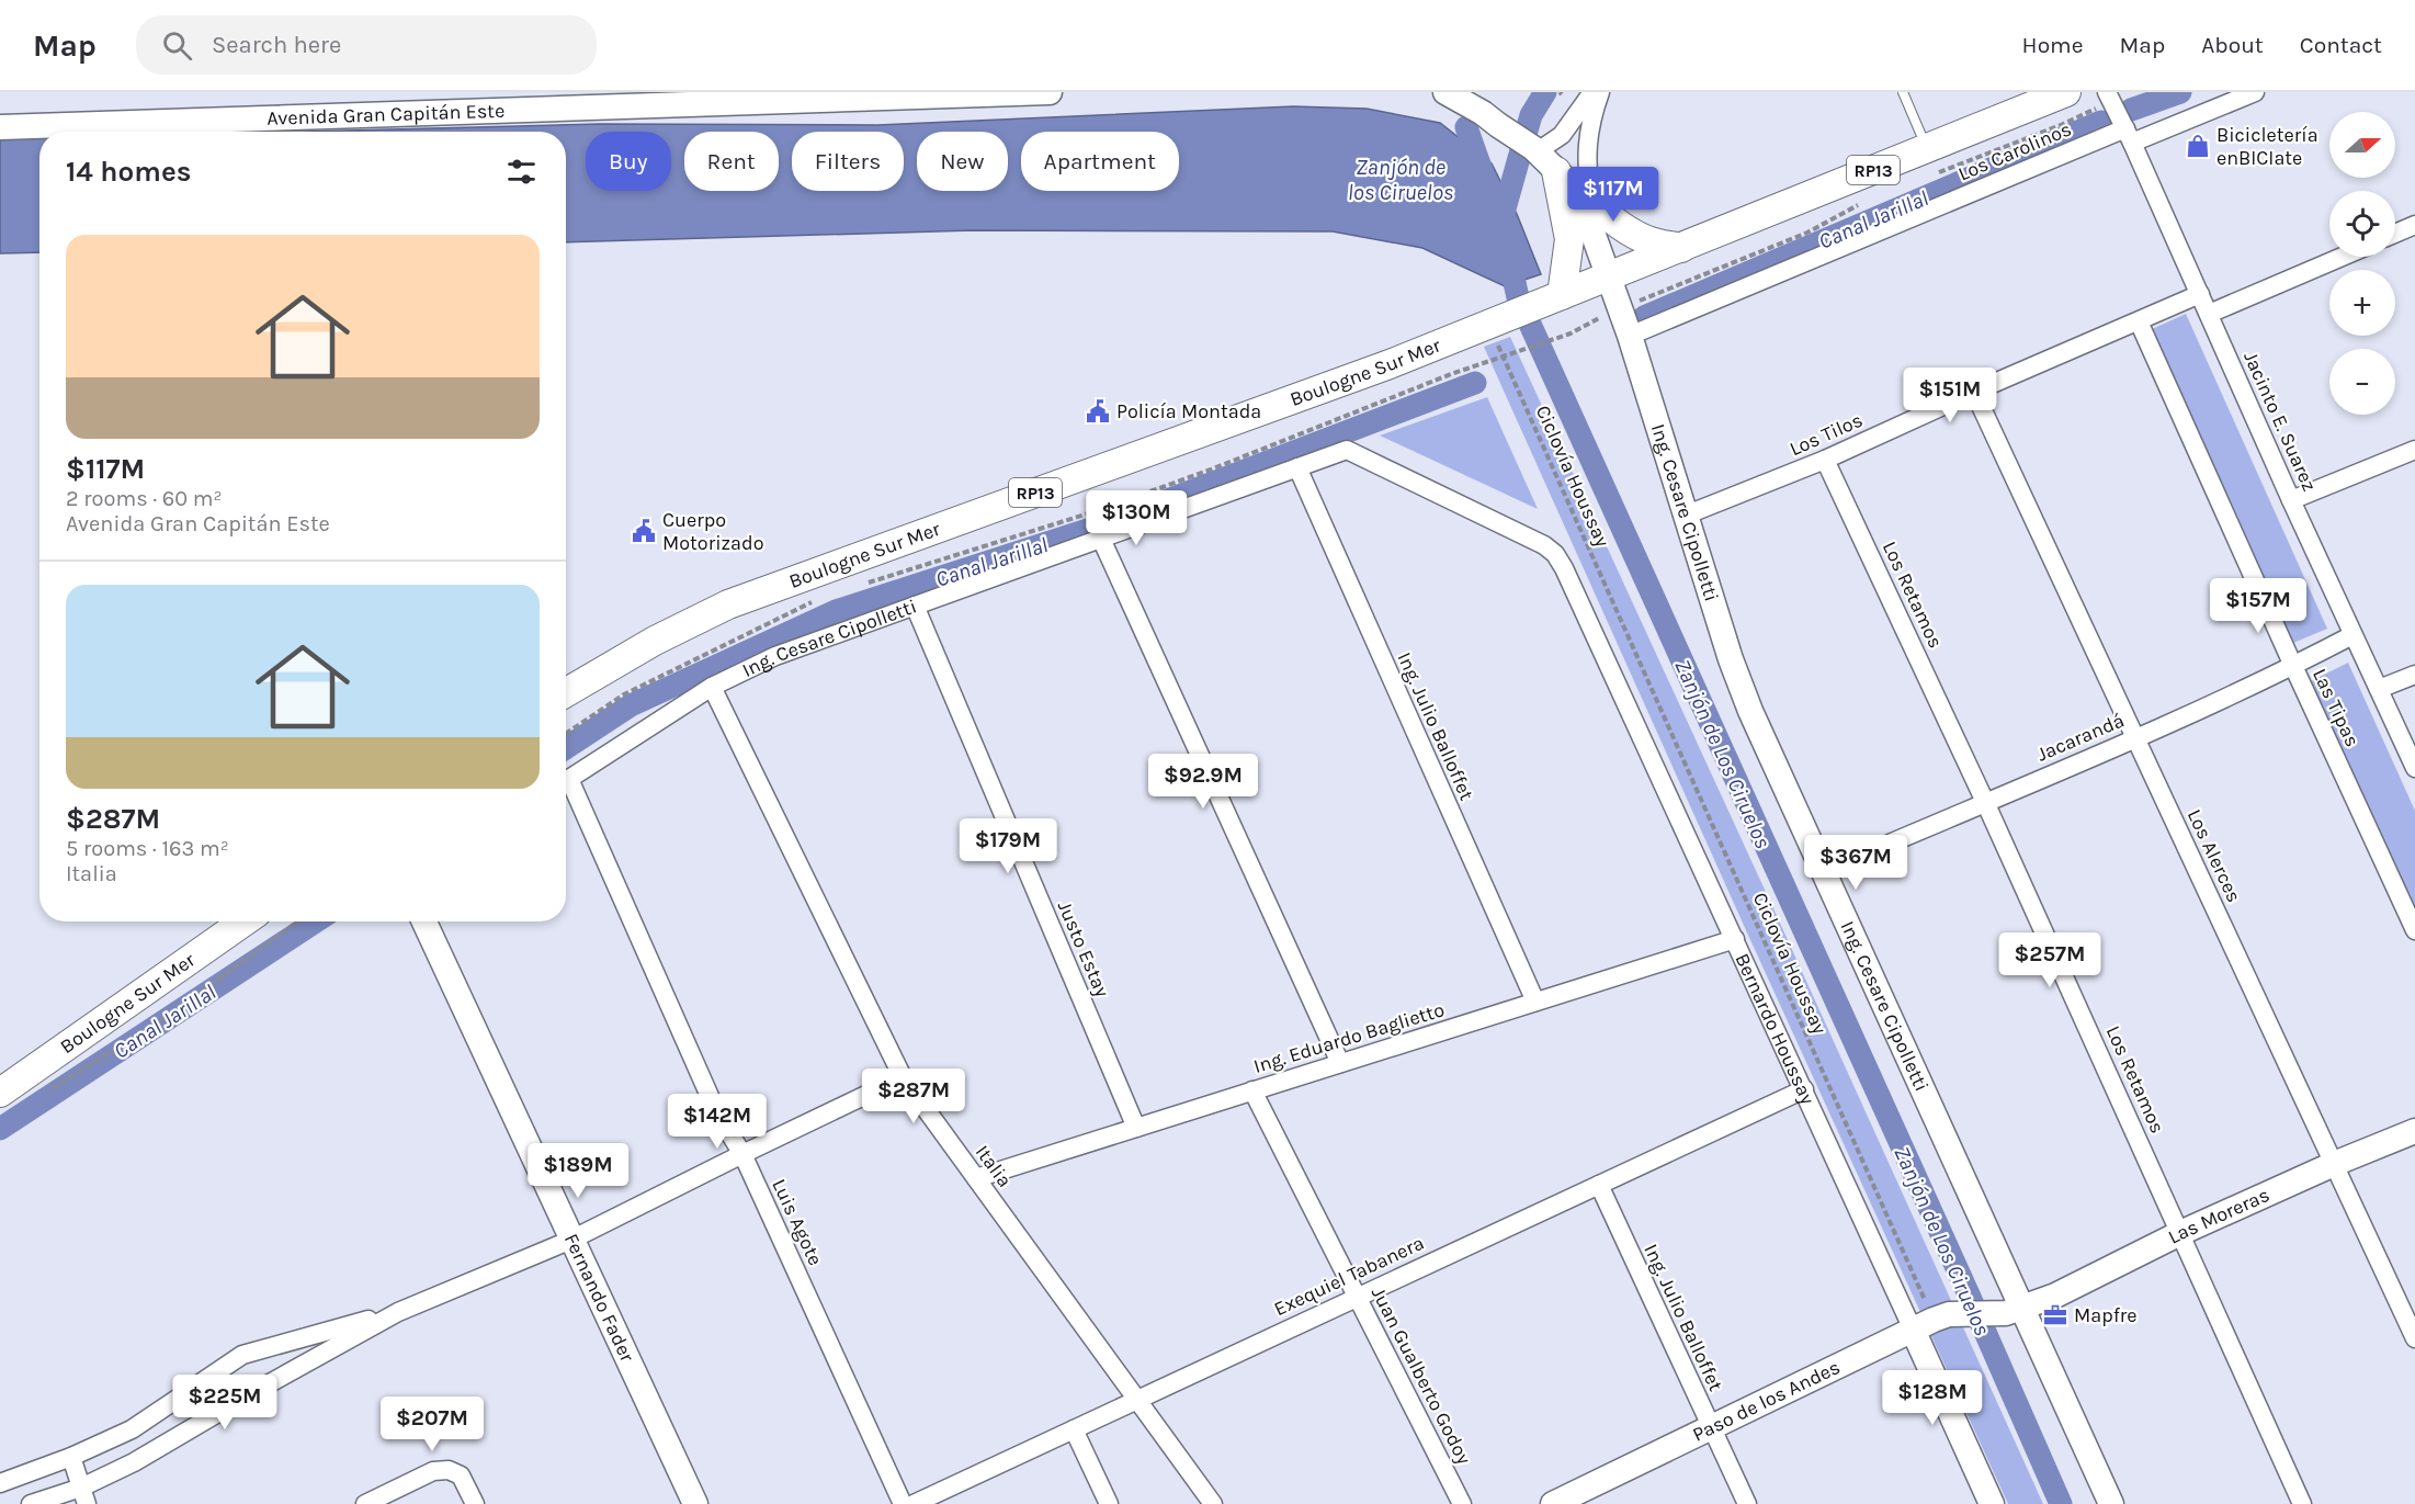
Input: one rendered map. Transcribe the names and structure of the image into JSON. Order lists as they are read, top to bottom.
{
  "streets": {
    "main road": ["RP13", "Boulogne Sur Mer"],
    "street": [
      "Avenida Gran Capitán Este",
      "Los Carolinos",
      "Jacinto E. Suarez",
      "Los Tilos",
      "Ing. Cesare Cipolletti",
      "Los Retamos",
      "Las Tipas",
      "Ing. Julio Balloffet",
      "Jacarandá",
      "Los Alerces",
      "Justo Estay",
      "Bernardo Houssay",
      "Ing. Eduardo Baglietto",
      "Italia",
      "Las Moreras",
      "Luis Agote",
      "Exequiel Tabanera",
      "Fernando Fader",
      "Juan Gualberto Godoy",
      "Paso de los Andes"
    ],
    "path": ["Ciclovía Houssay"]
  },
  "crossings": [
    ["Los Carolinos", "Jacinto E. Suarez"],
    ["Los Carolinos", "Ing. Cesare Cipolletti"],
    ["Boulogne Sur Mer", "Ciclovía Houssay"],
    ["Boulogne Sur Mer", "Ing. Cesare Cipolletti"],
    ["Jacinto E. Suarez", "Los Tilos"],
    ["Jacinto E. Suarez", "Jacarandá"],
    ["Los Tilos", "Ing. Cesare Cipolletti"],
    ["Los Tilos", "Los Retamos"],
    ["Los Tilos", "Las Tipas"],
    ["Los Tilos", "Los Alerces"],
    ["Ciclovía Houssay", "Bernardo Houssay"],
    ["Ciclovía Houssay", "Paso de los Andes"],
    ["Ing. Cesare Cipolletti", "Ing. Julio Balloffet"],
    ["Ing. Cesare Cipolletti", "Jacarandá"],
    ["Ing. Cesare Cipolletti", "Justo Estay"],
    ["Ing. Cesare Cipolletti", "Bernardo Houssay"],
    ["Ing. Cesare Cipolletti", "Italia"],
    ["Ing. Cesare Cipolletti", "Las Moreras"],
    ["Ing. Cesare Cipolletti", "Paso de los Andes"],
    ["Los Retamos", "Jacarandá"],
    ["Los Retamos", "Las Moreras"],
    ["Las Tipas", "Jacarandá"],
    ["Ing. Julio Balloffet", "Ing. Eduardo Baglietto"],
    ["Ing. Julio Balloffet", "Exequiel Tabanera"],
    ["Ing. Julio Balloffet", "Paso de los Andes"],
    ["Jacarandá", "Los Alerces"],
    ["Los Alerces", "Las Moreras"],
    ["Justo Estay", "Ing. Eduardo Baglietto"],
    ["Bernardo Houssay", "Ing. Eduardo Baglietto"],
    ["Bernardo Houssay", "Exequiel Tabanera"],
    ["Bernardo Houssay", "Paso de los Andes"],
    ["Ing. Eduardo Baglietto", "Italia"],
    ["Ing. Eduardo Baglietto", "Juan Gualberto Godoy"],
    ["Italia", "Exequiel Tabanera"],
    ["Las Moreras", "Paso de los Andes"],
    ["Exequiel Tabanera", "Juan Gualberto Godoy"]
  ],
  "water": ["Zanjón de los Ciruelos", "Canal Jarillal", "Zanjón de Los Ciruelos"],
  "places": {
    "shop": ["Bicicletería enBICIate"],
    "public building": ["Policía Montada", "Cuerpo Motorizado"],
    "office": ["Mapfre"]
  },
  "north": "right",
  "page": {
    "header": "Map",
    "search": "Search here",
    "nav": [
      "Home",
      "Map",
      "About",
      "Contact"
    ],
    "map_buttons": ["+", "−"],
    "chip": [
      "Buy",
      "Rent",
      "Filters",
      "New",
      "Apartment"
    ],
    "heading": "14 homes",
    "price": [
      "$117M",
      "$151M",
      "$130M",
      "$157M",
      "$92.9M",
      "$179M",
      "$367M",
      "$257M",
      "$287M",
      "$142M",
      "$189M",
      "$128M",
      "$225M",
      "$207M"
    ],
    "list": [
      {
        "name": "$117M",
        "note": "2 rooms · 60 m² · Avenida Gran Capitán Este"
      },
      {
        "name": "$287M",
        "note": "5 rooms · 163 m² · Italia"
      }
    ]
  }
}
